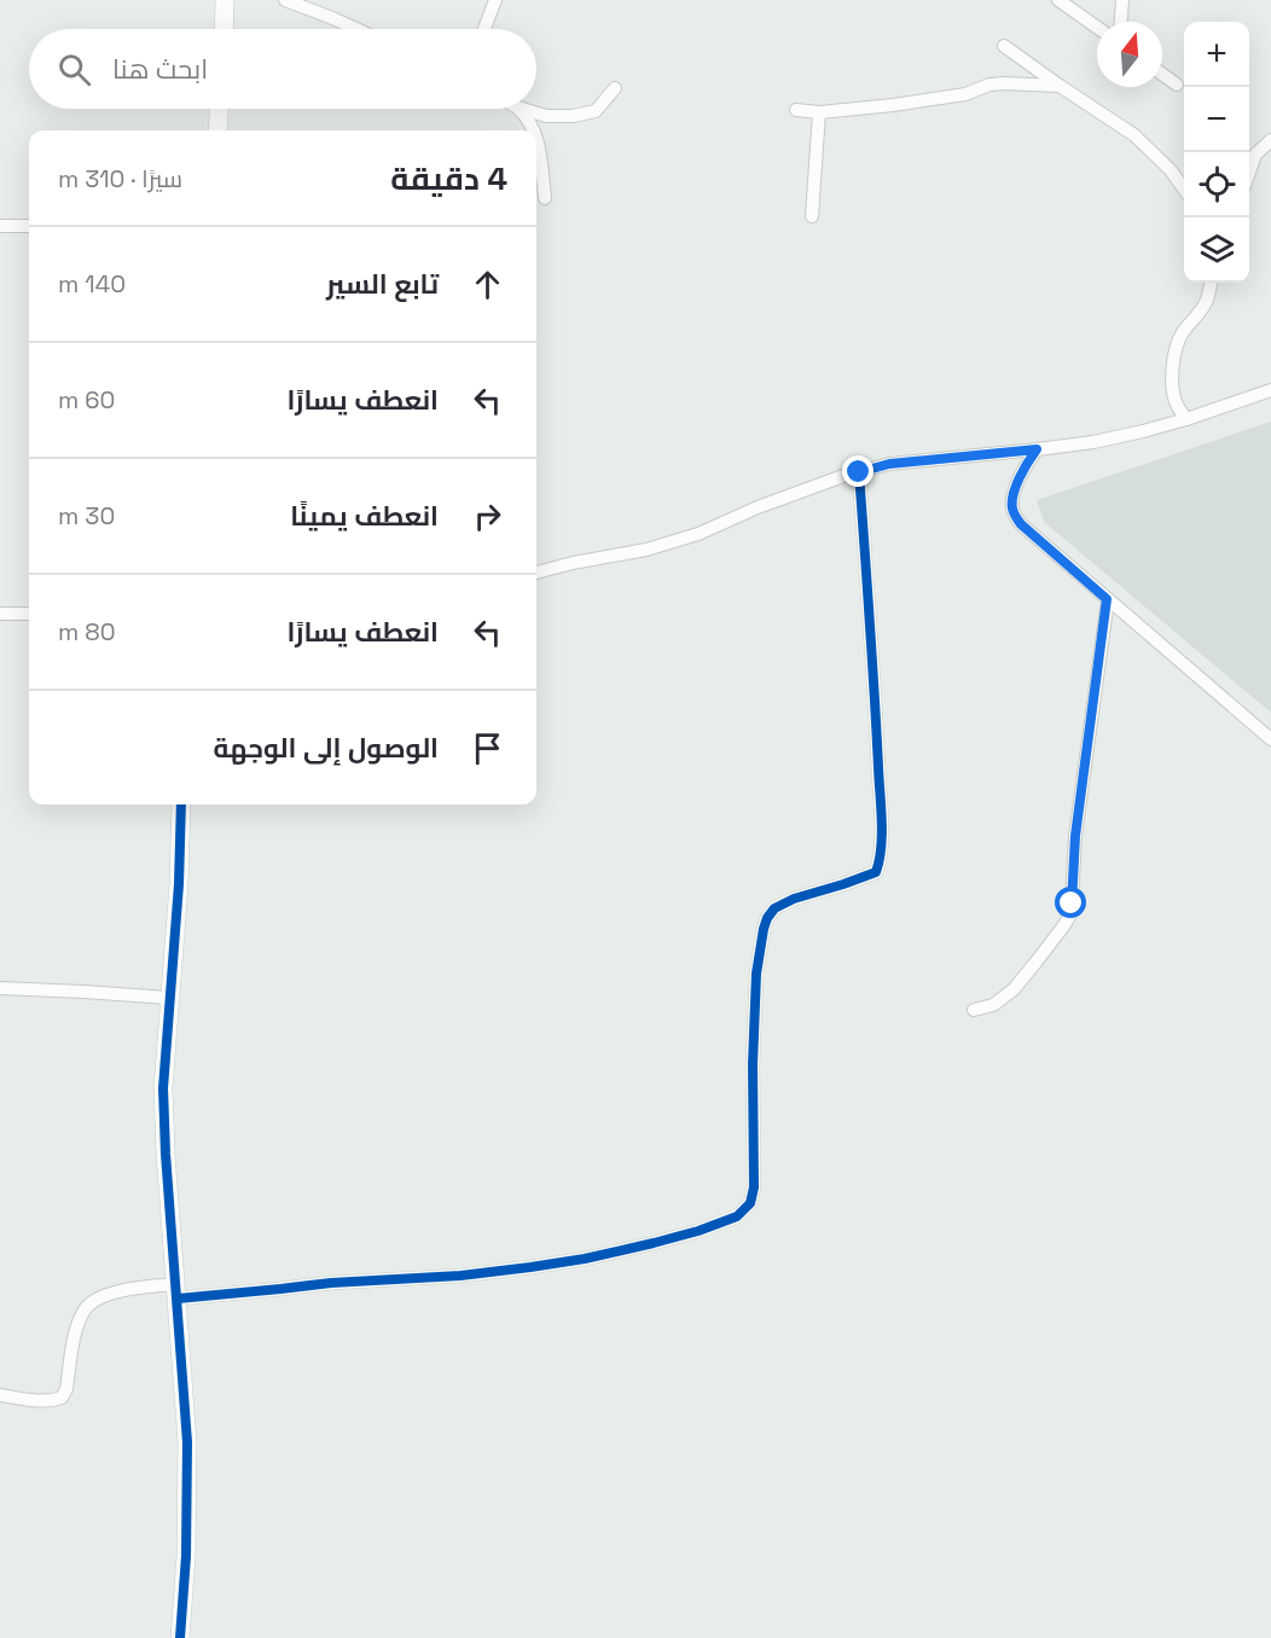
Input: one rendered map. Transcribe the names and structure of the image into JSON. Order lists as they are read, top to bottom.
{
  "north": "top",
  "page": {
    "map_buttons": ["+", "−"],
    "search": "ابحث هنا",
    "heading": ["4 دقيقة", "سيرًا · 310 m"],
    "list": [
      ["تابع السير", "140 m"],
      ["انعطف يسارًا", "60 m"],
      ["انعطف يمينًا", "30 m"],
      ["انعطف يسارًا", "80 m"],
      "الوصول إلى الوجهة"
    ]
  }
}
